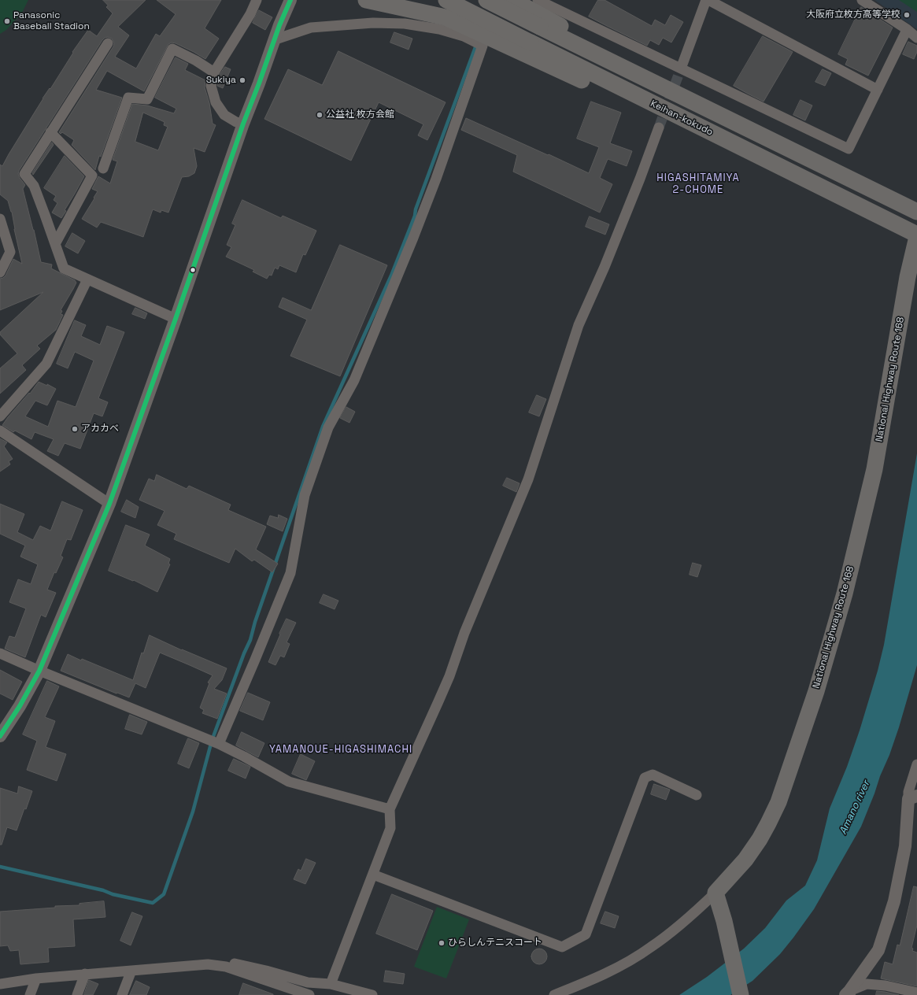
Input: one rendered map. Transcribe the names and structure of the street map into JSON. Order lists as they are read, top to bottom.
{
  "streets": {
    "highway": ["Keihan-kokudo", "National Highway Route 168"]
  },
  "crossings": [
    ["Keihan-kokudo", "National Highway Route 168"]
  ],
  "districts": ["HIGASHITAMIYA 2-CHOME", "YAMANOUE-HIGASHIMACHI"],
  "water": ["Amano river"],
  "places": [
    "大阪府立枚方高等学校",
    "Panasonic Baseball Stadion",
    "Sukiya",
    "公益社 枚方会館",
    "アカカベ",
    "ひらしんテニスコート"
  ]
}
